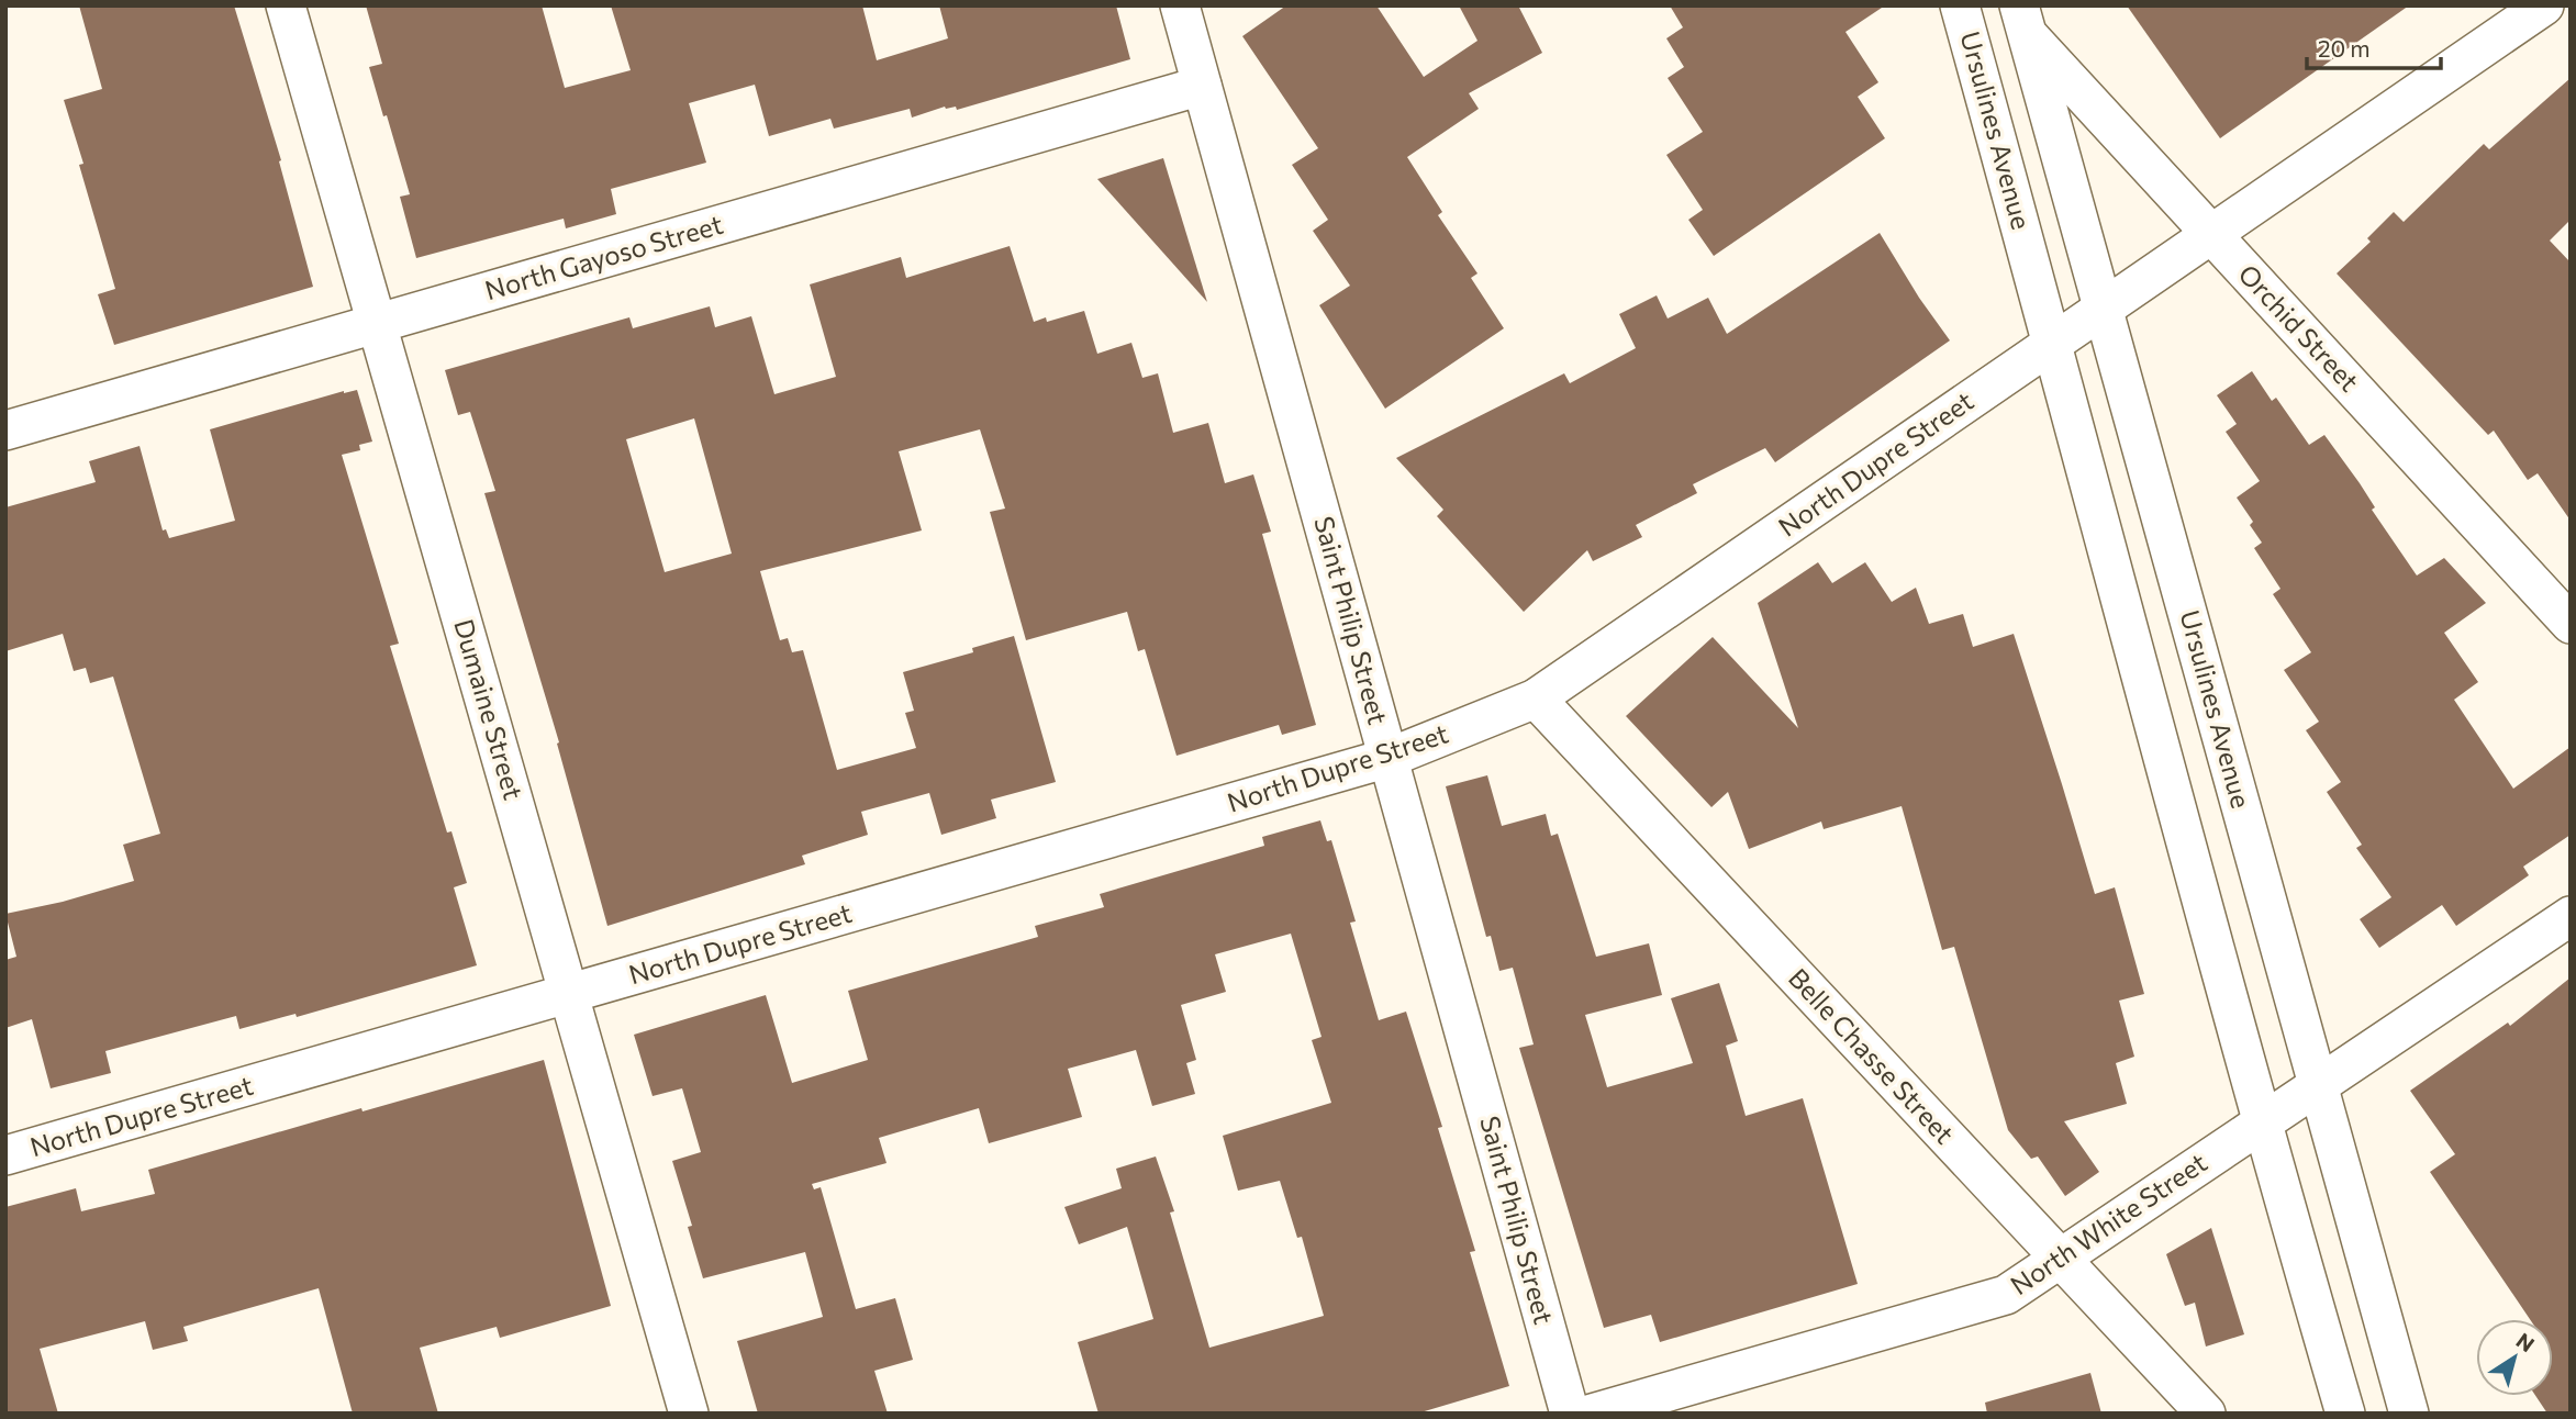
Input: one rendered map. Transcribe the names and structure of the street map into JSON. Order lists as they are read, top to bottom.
{
  "streets": {
    "street": [
      "Ursulines Avenue",
      "North Gayoso Street",
      "Orchid Street",
      "North Dupre Street",
      "Saint Philip Street",
      "Dumaine Street",
      "Belle Chasse Street",
      "North White Street"
    ]
  },
  "crossings": [
    ["Ursulines Avenue", "Orchid Street"],
    ["Ursulines Avenue", "North Dupre Street"],
    ["Ursulines Avenue", "North White Street"],
    ["North Gayoso Street", "Saint Philip Street"],
    ["North Gayoso Street", "Dumaine Street"],
    ["Orchid Street", "North Dupre Street"],
    ["North Dupre Street", "Saint Philip Street"],
    ["North Dupre Street", "Dumaine Street"],
    ["North Dupre Street", "Belle Chasse Street"],
    ["Belle Chasse Street", "North White Street"]
  ],
  "scale_bar": "20 m",
  "north": "top right"
}
